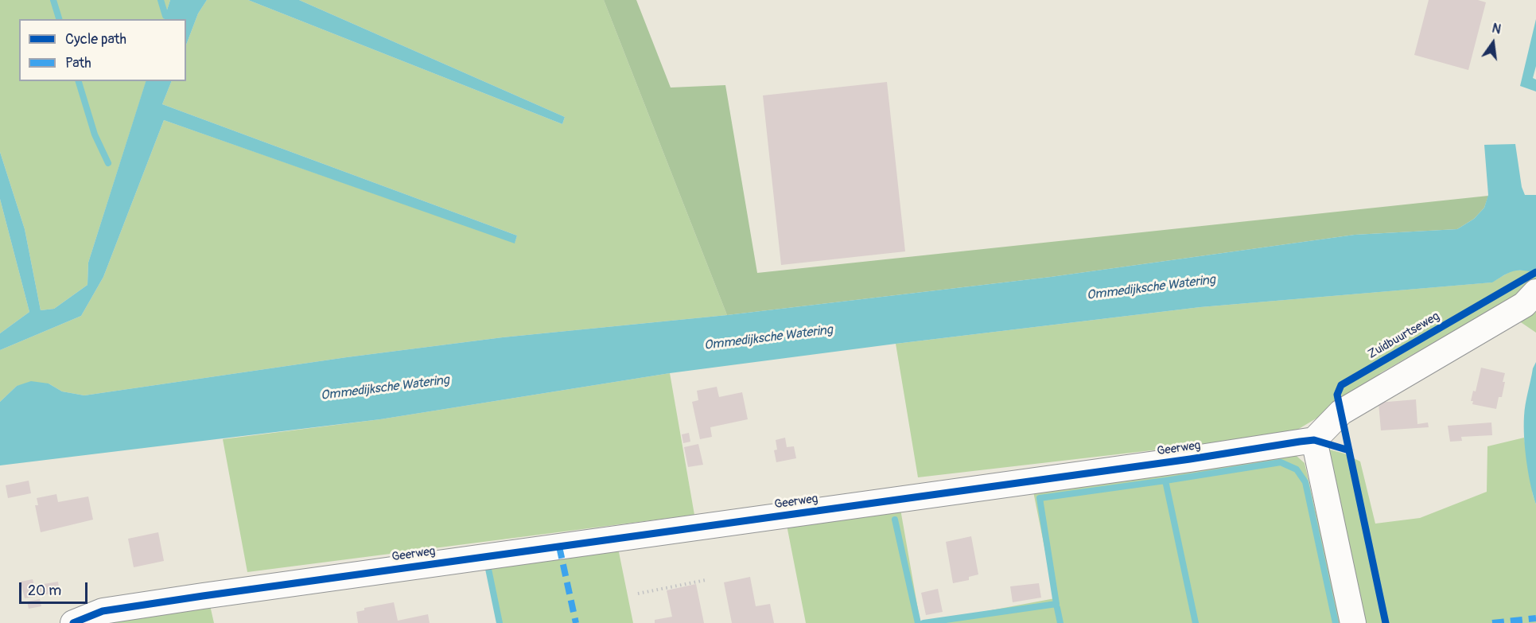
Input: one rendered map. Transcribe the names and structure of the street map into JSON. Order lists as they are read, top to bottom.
{
  "streets": {
    "street": ["Geerweg"],
    "cycle path": ["Zuidbuurtseweg"]
  },
  "water": ["Ommedijksche Watering"],
  "legend": ["Cycle path", "Path"],
  "scale_bar": "20 m",
  "north": "top"
}
